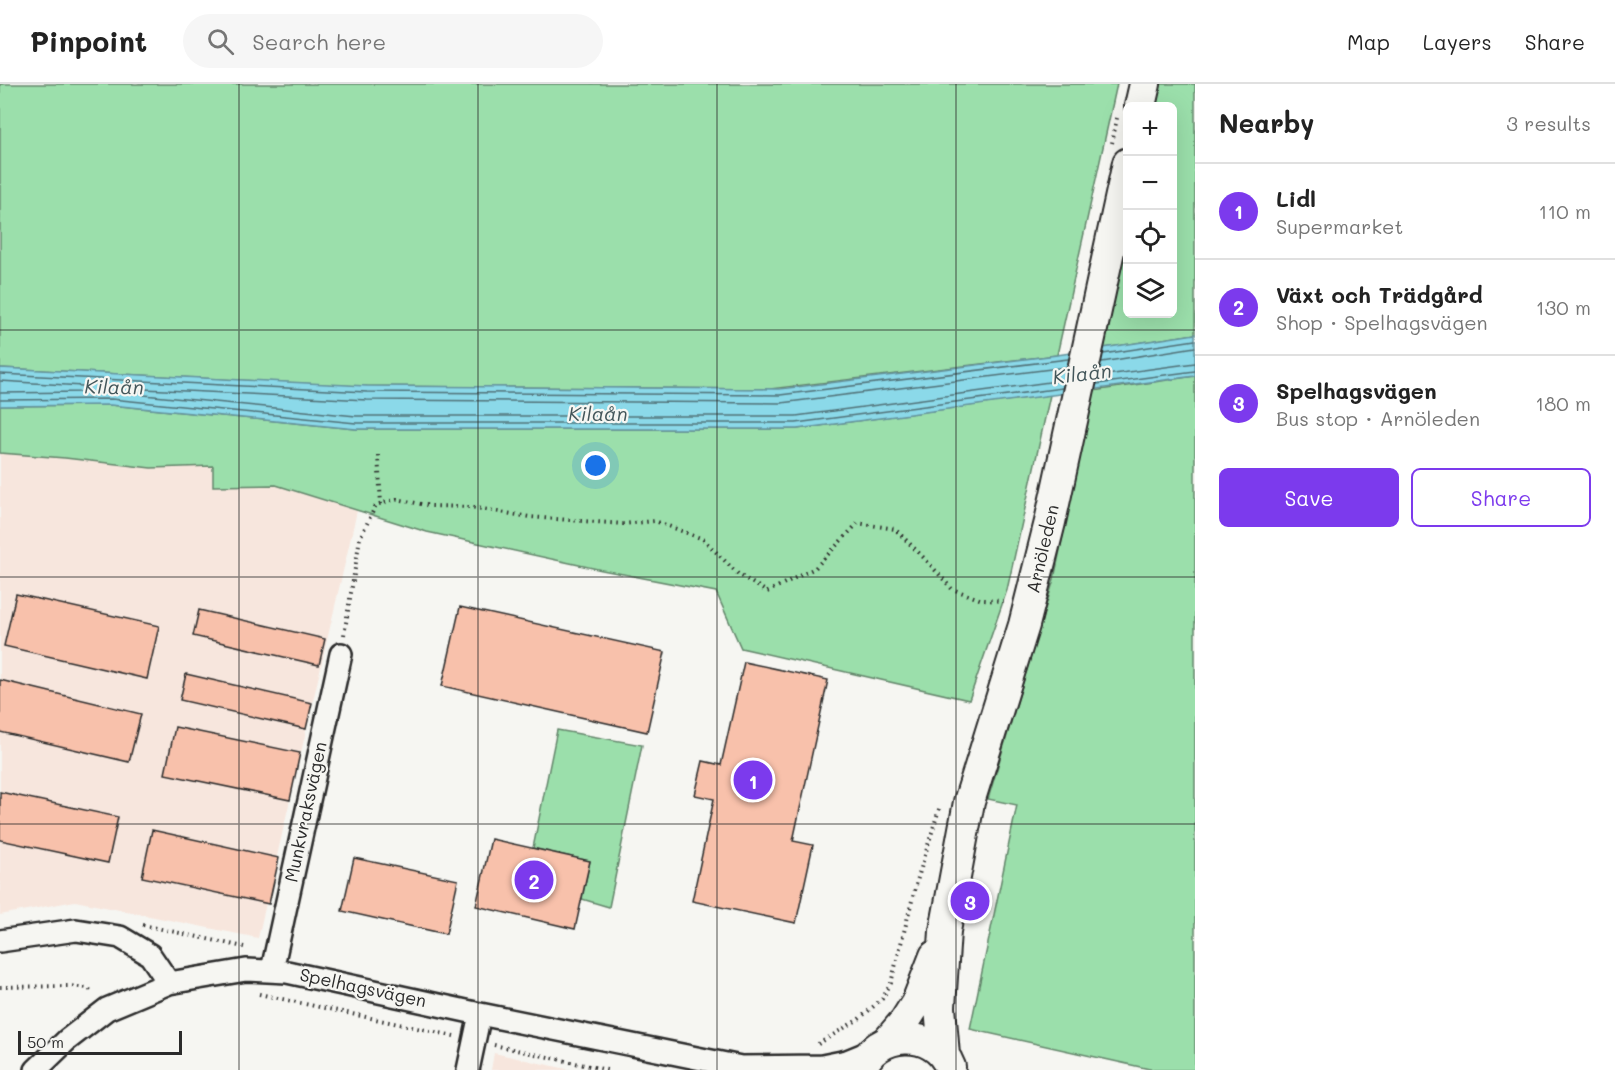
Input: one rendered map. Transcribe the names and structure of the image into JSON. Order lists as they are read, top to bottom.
{
  "streets": {
    "main road": ["Arnöleden"],
    "street": ["Munkvraksvägen", "Spelhagsvägen"]
  },
  "crossings": [
    ["Arnöleden", "Spelhagsvägen"],
    ["Munkvraksvägen", "Spelhagsvägen"]
  ],
  "water": ["Kilaån"],
  "scale_bar": "50 m",
  "page": {
    "header": "Pinpoint",
    "search": "Search here",
    "nav": ["Map", "Layers", "Share"],
    "heading": ["Nearby", "3 results"],
    "map_buttons": ["+", "−"],
    "list": [
      {
        "mark": "1",
        "name": "Lidl",
        "note": "Supermarket",
        "value": "110 m"
      },
      {
        "mark": "2",
        "name": "Växt och Trädgård",
        "note": "Shop · Spelhagsvägen",
        "value": "130 m"
      },
      {
        "mark": "3",
        "name": "Spelhagsvägen",
        "note": "Bus stop · Arnöleden",
        "value": "180 m"
      }
    ],
    "buttons": ["Save", "Share"],
    "pins": ["1", "2", "3"],
    "scale": "50 m"
  }
}
